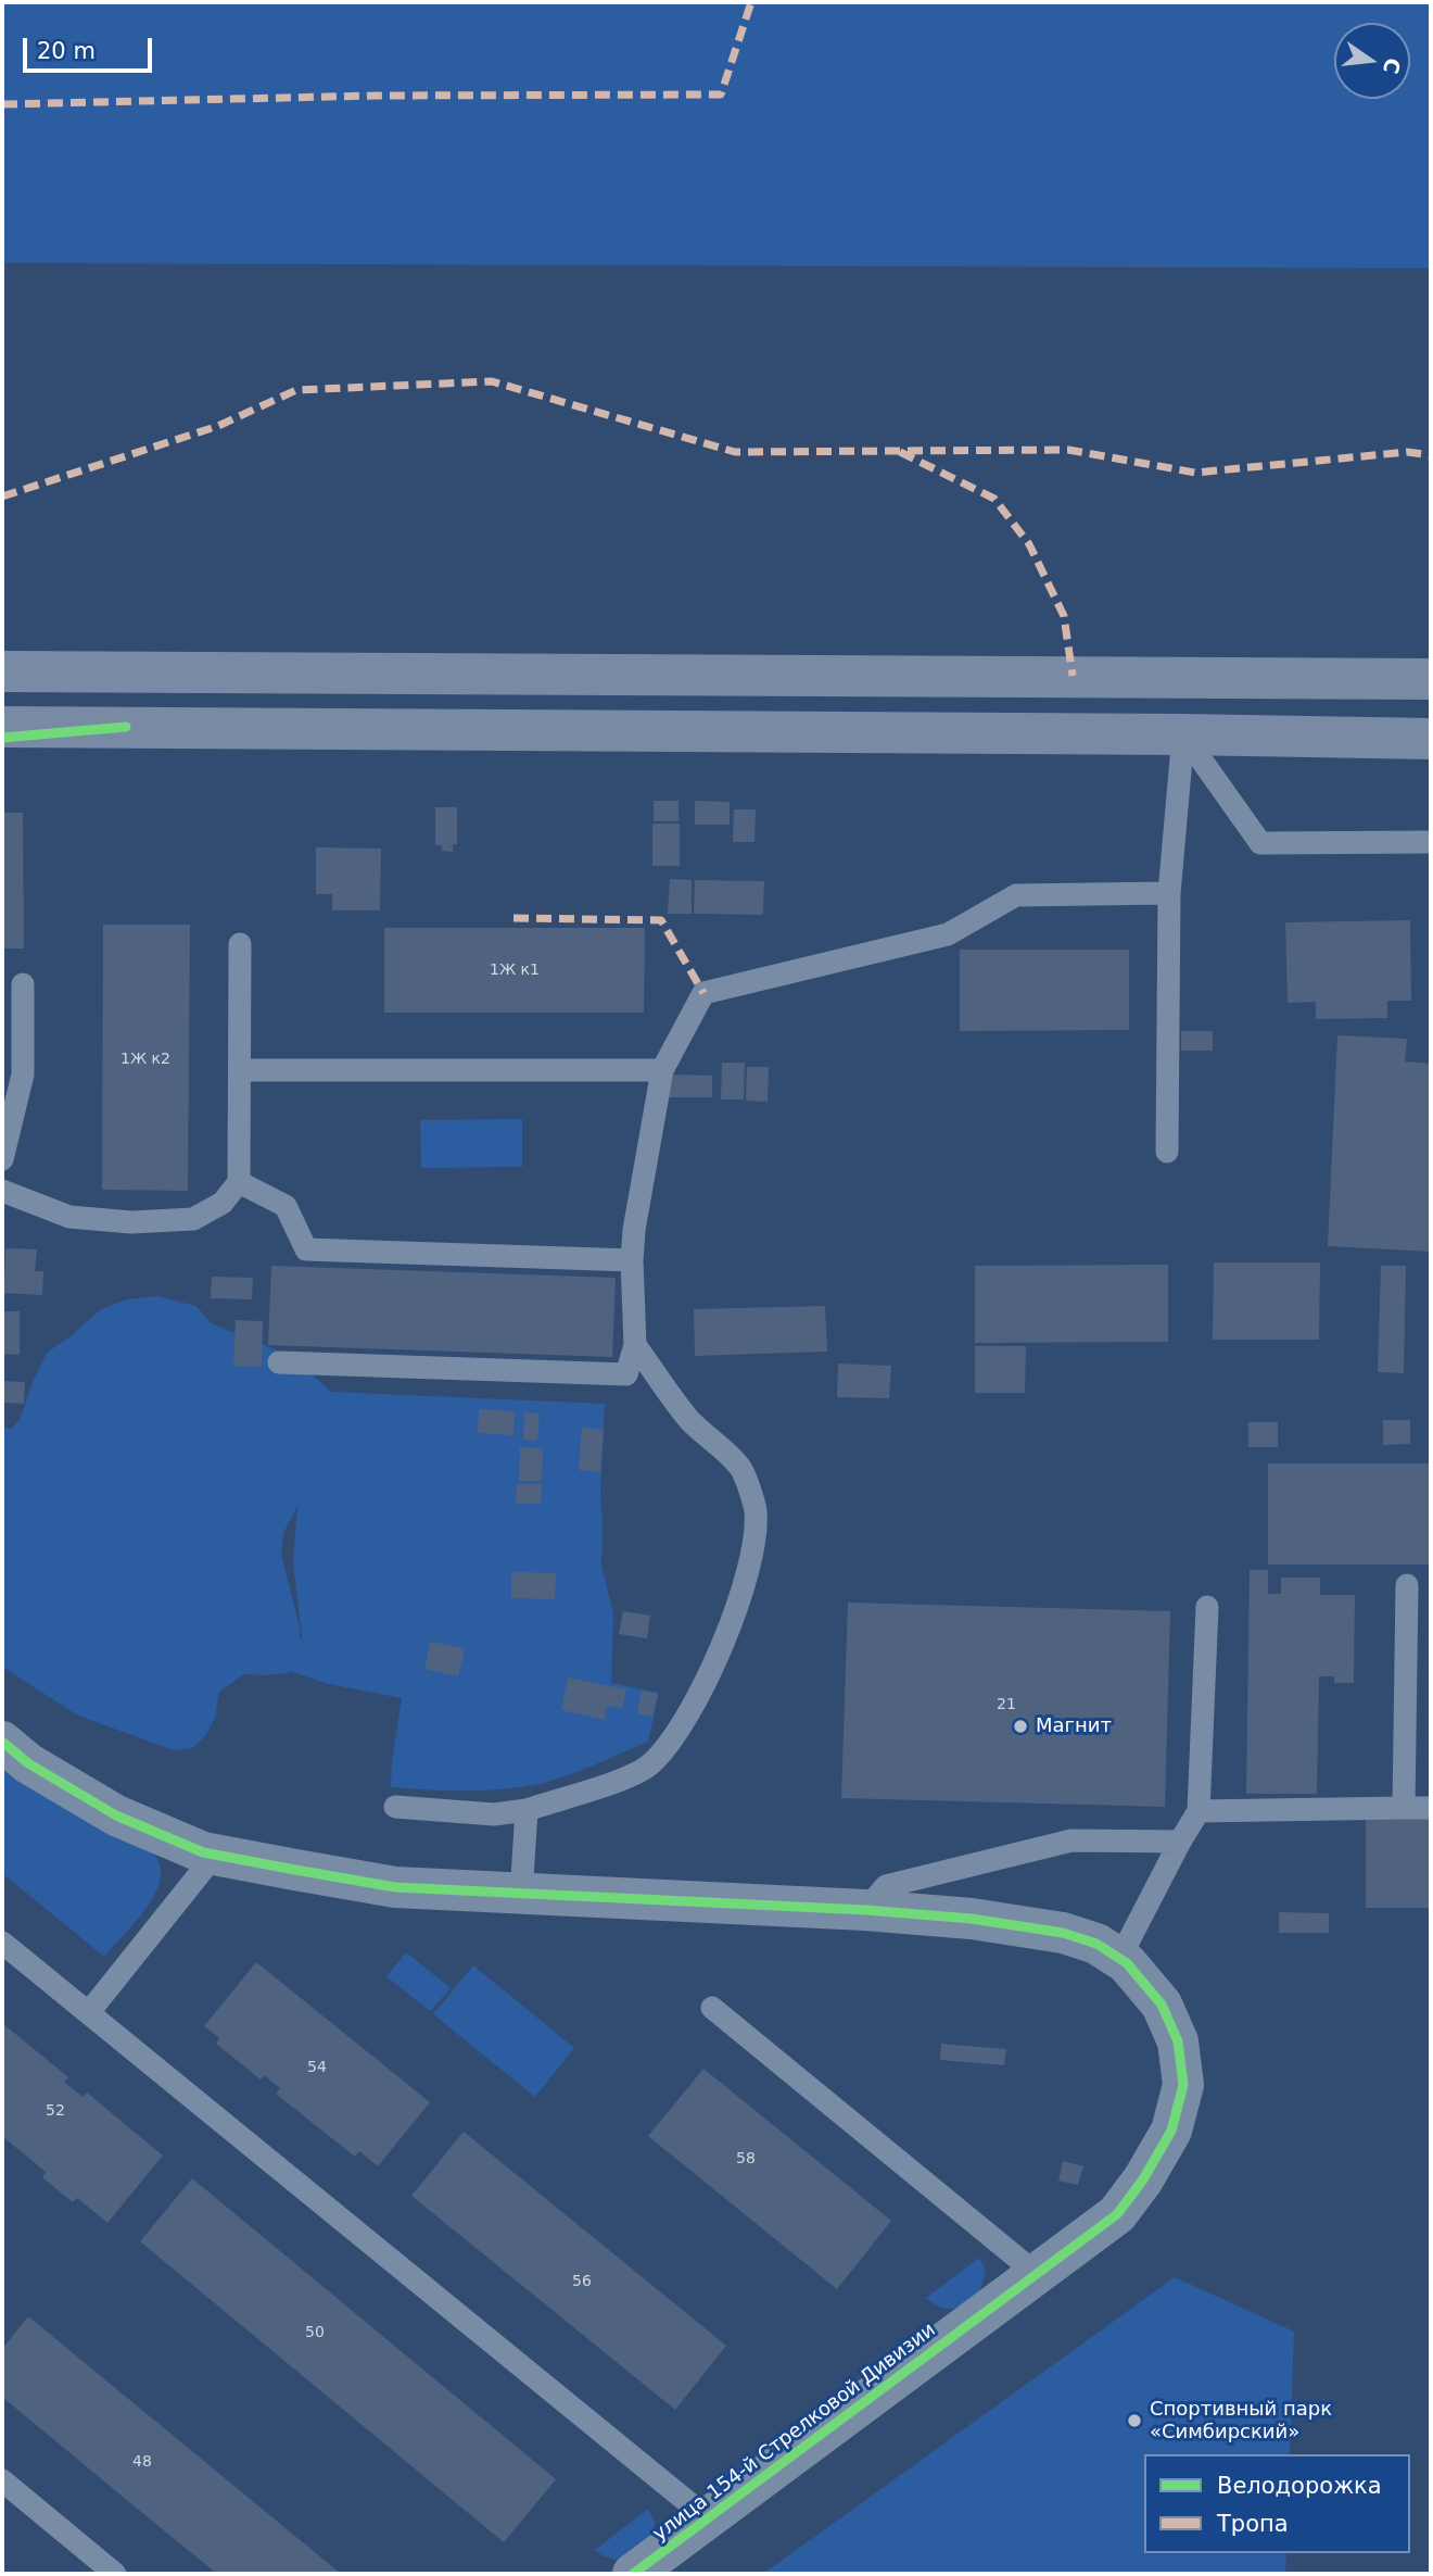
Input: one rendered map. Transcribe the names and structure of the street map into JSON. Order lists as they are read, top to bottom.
{
  "streets": {
    "street": ["улица 154-й Стрелковой Дивизии"]
  },
  "places": ["Магнит", "Спортивный парк «Симбирский»"],
  "house_numbers": [
    "1Ж к1",
    "1Ж к2",
    "21",
    "54",
    "52",
    "58",
    "56",
    "50",
    "48"
  ],
  "legend": ["Велодорожка", "Тропа"],
  "scale_bar": "20 m",
  "north": "right"
}
